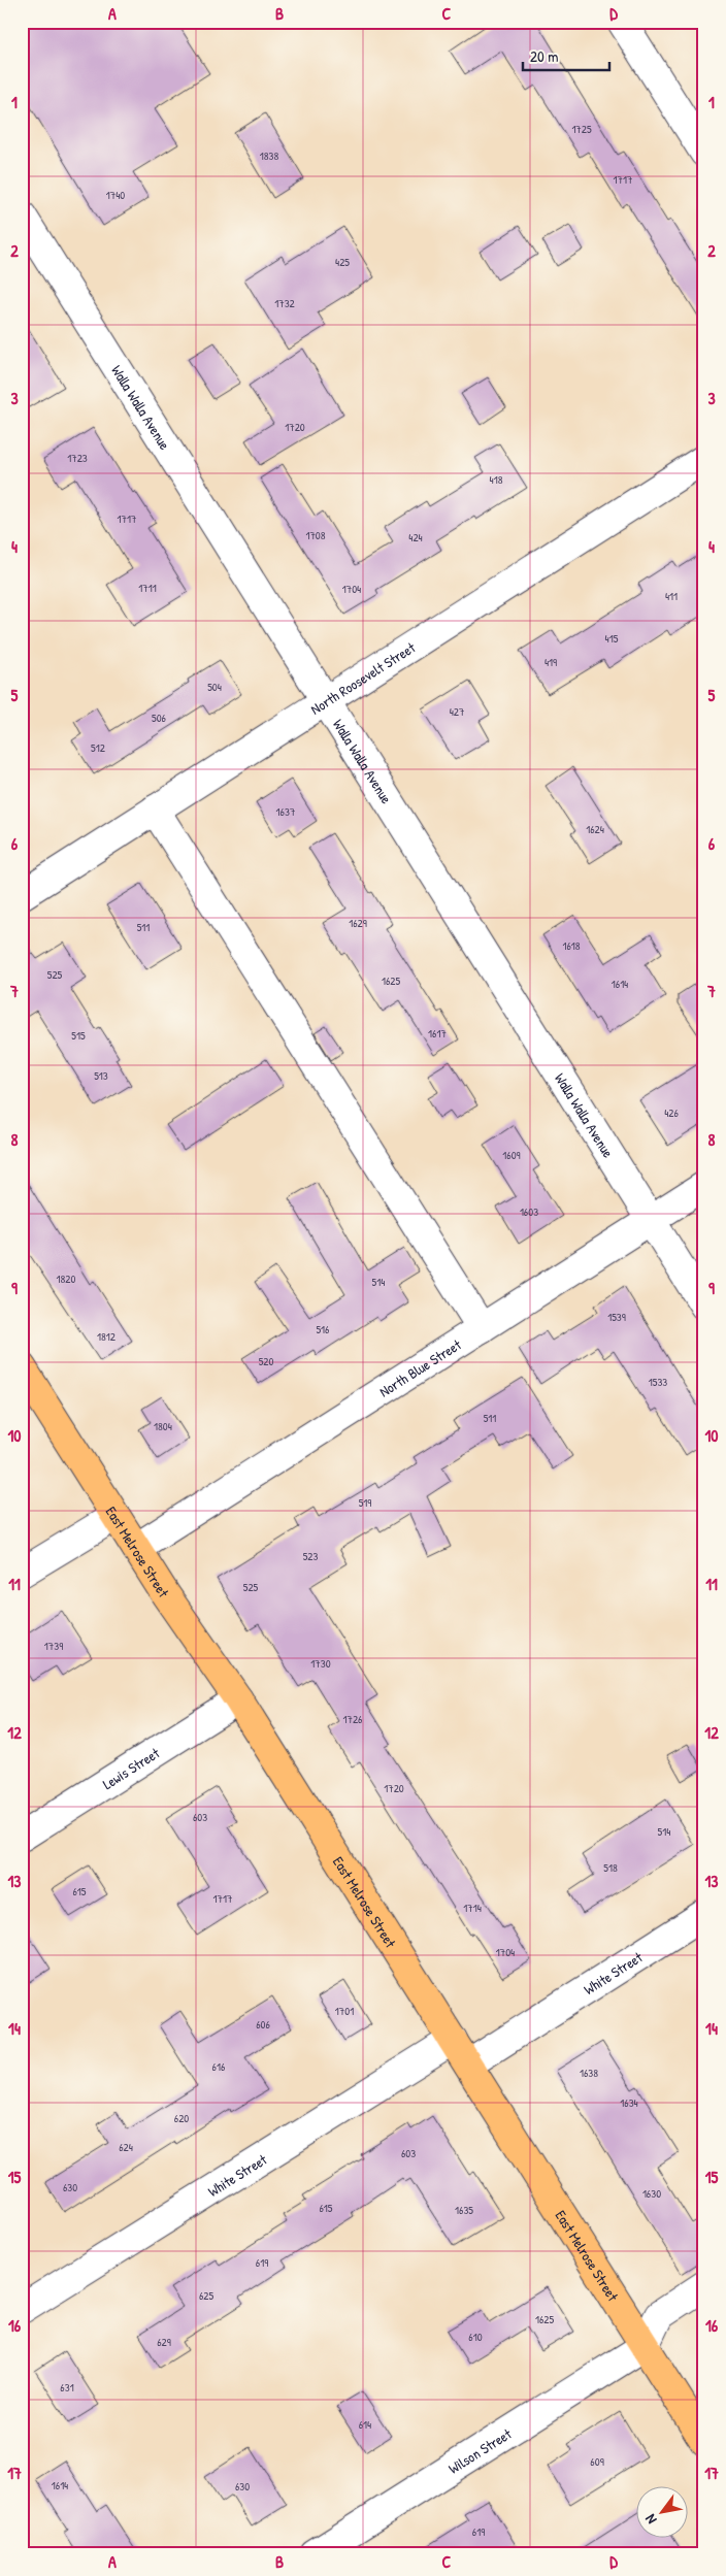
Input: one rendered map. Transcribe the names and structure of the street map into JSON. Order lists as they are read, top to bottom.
{
  "streets": {
    "main road": ["East Melrose Street"],
    "street": [
      "Walla Walla Avenue",
      "North Roosevelt Street",
      "North Blue Street",
      "Lewis Street",
      "White Street",
      "Wilson Street"
    ]
  },
  "crossings": [
    ["Walla Walla Avenue", "North Roosevelt Street"],
    ["Walla Walla Avenue", "North Blue Street"],
    ["North Blue Street", "East Melrose Street"],
    ["East Melrose Street", "Lewis Street"],
    ["East Melrose Street", "White Street"],
    ["East Melrose Street", "Wilson Street"]
  ],
  "house_numbers": [
    "1725",
    "1838",
    "1717",
    "1740",
    "425",
    "1732",
    "1720",
    "1723",
    "418",
    "1717",
    "1708",
    "424",
    "1711",
    "1704",
    "411",
    "415",
    "419",
    "504",
    "427",
    "506",
    "512",
    "1637",
    "1624",
    "1629",
    "511",
    "1618",
    "525",
    "1625",
    "1614",
    "1617",
    "515",
    "513",
    "426",
    "1609",
    "1603",
    "1820",
    "514",
    "1539",
    "516",
    "1812",
    "520",
    "1533",
    "511",
    "1804",
    "519",
    "523",
    "525",
    "1739",
    "1730",
    "1726",
    "1720",
    "603",
    "514",
    "518",
    "615",
    "1717",
    "1714",
    "1704",
    "1701",
    "606",
    "616",
    "1638",
    "1634",
    "620",
    "624",
    "603",
    "630",
    "1630",
    "615",
    "1635",
    "619",
    "625",
    "1625",
    "610",
    "629",
    "631",
    "614",
    "609",
    "1614",
    "630",
    "619"
  ],
  "scale_bar": "20 m",
  "north": "bottom left",
  "grid": {
    "columns": [
      "A",
      "B",
      "C",
      "D"
    ],
    "rows": [
      "1",
      "2",
      "3",
      "4",
      "5",
      "6",
      "7",
      "8",
      "9",
      "10",
      "11",
      "12",
      "13",
      "14",
      "15",
      "16",
      "17"
    ]
  }
}
